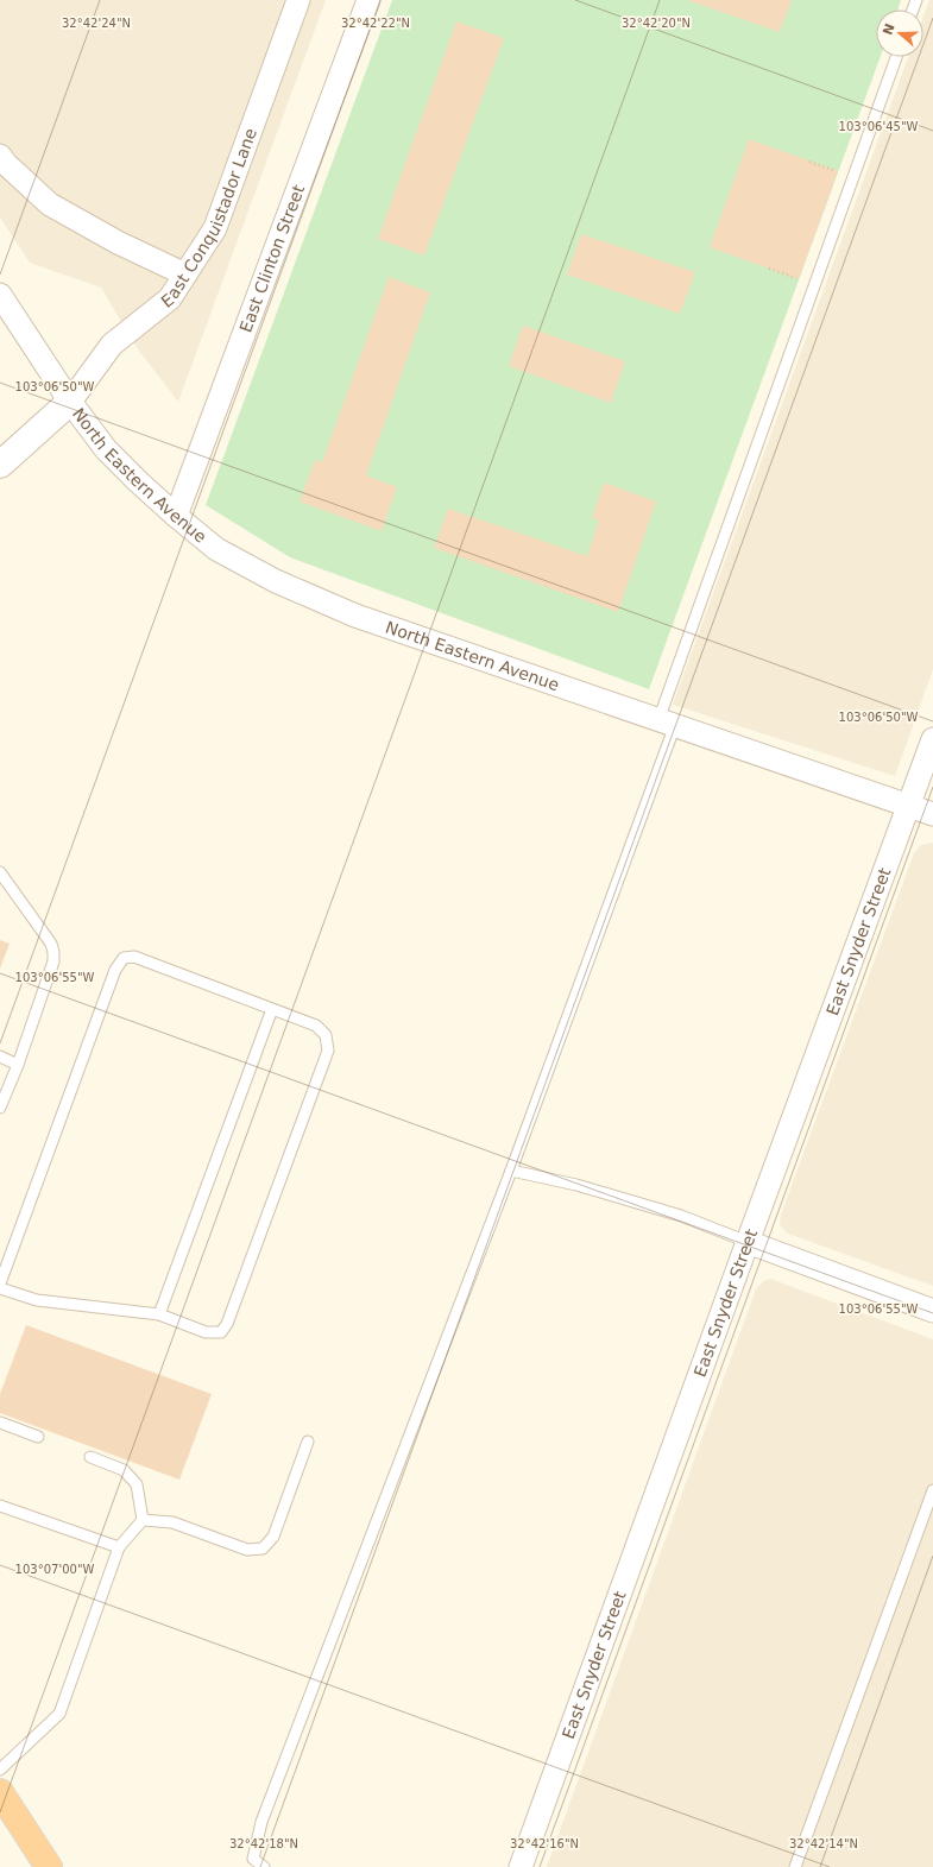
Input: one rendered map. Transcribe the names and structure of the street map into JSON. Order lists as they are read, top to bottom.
{
  "streets": {
    "street": [
      "East Conquistador Lane",
      "East Clinton Street",
      "North Eastern Avenue",
      "East Snyder Street"
    ]
  },
  "crossings": [
    ["East Conquistador Lane", "North Eastern Avenue"],
    ["East Clinton Street", "North Eastern Avenue"],
    ["North Eastern Avenue", "East Snyder Street"]
  ],
  "north": "left",
  "coordinates": [
    "32°42'24\"N",
    "32°42'22\"N",
    "32°42'20\"N",
    "103°06'45\"W",
    "103°06'50\"W",
    "103°06'55\"W",
    "103°07'00\"W",
    "32°42'18\"N",
    "32°42'16\"N",
    "32°42'14\"N"
  ]
}
